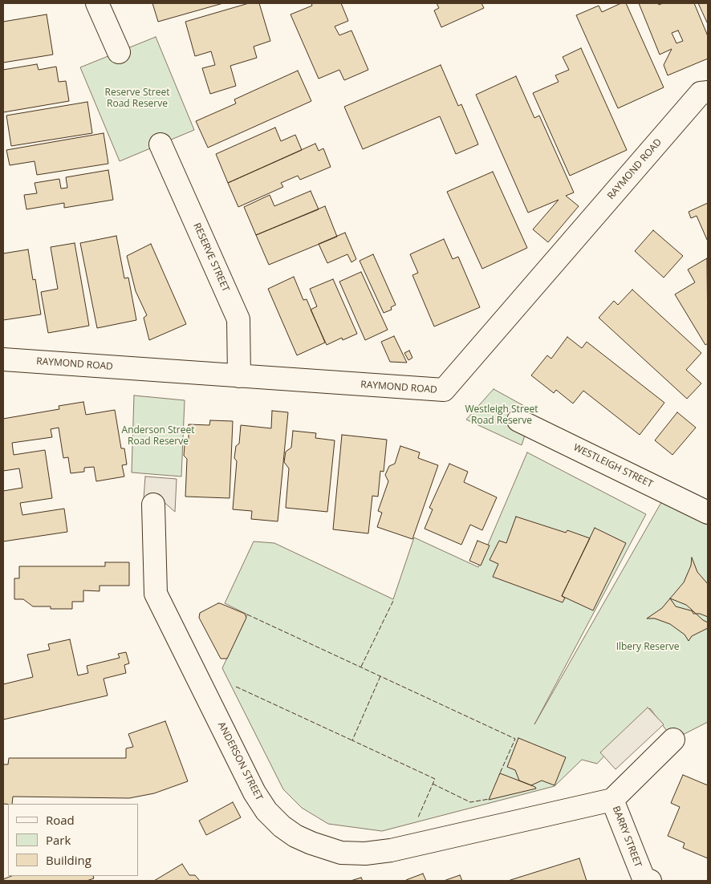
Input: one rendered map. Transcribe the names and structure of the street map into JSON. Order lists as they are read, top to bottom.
{
  "streets": {
    "street": [
      "RAYMOND ROAD",
      "RESERVE STREET",
      "WESTLEIGH STREET",
      "ANDERSON STREET",
      "BARRY STREET"
    ]
  },
  "crossings": [
    ["RAYMOND ROAD", "RESERVE STREET"],
    ["ANDERSON STREET", "BARRY STREET"]
  ],
  "parks": [
    "Reserve Street Road Reserve",
    "Westleigh Street Road Reserve",
    "Anderson Street Road Reserve",
    "Ilbery Reserve"
  ],
  "legend": ["Road", "Park", "Building"]
}
